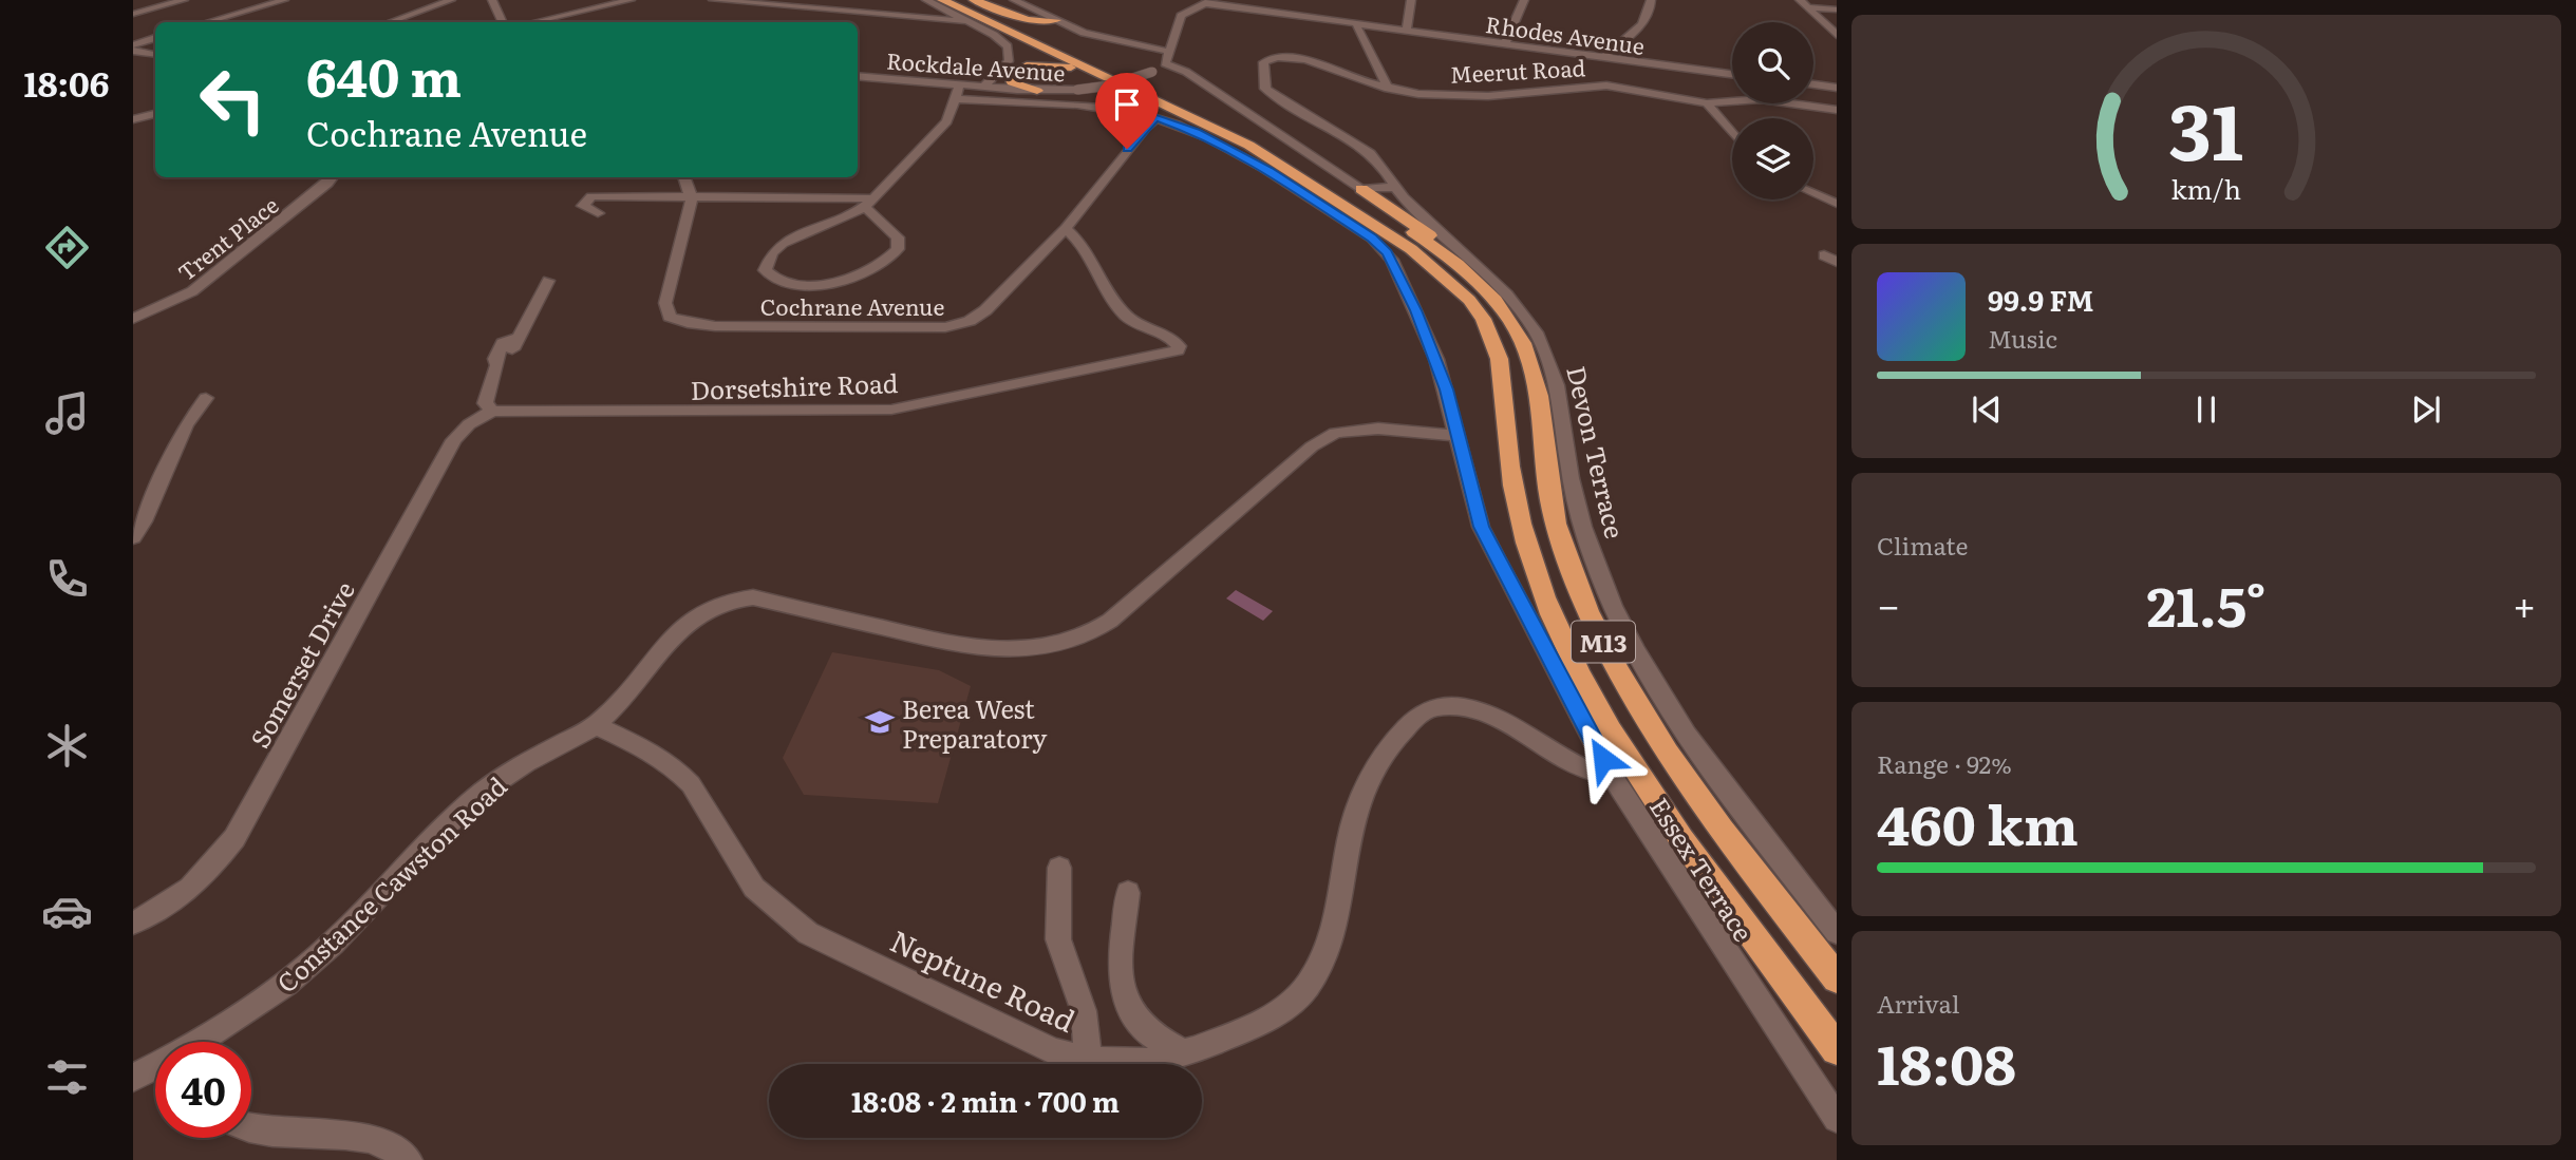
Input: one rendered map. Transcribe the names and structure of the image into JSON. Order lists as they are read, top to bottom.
{
  "streets": {
    "highway": ["M13"],
    "street": [
      "Rhodes Avenue",
      "Rockdale Avenue",
      "Meerut Road",
      "Trent Place",
      "Cochrane Avenue",
      "Dorsetshire Road",
      "Devon Terrace",
      "Somerset Drive",
      "Essex Terrace",
      "Constance Cawston Road",
      "Neptune Road"
    ]
  },
  "crossings": [
    ["Rockdale Avenue", "Essex Terrace"],
    ["Meerut Road", "Devon Terrace"],
    ["Cochrane Avenue", "Dorsetshire Road"],
    ["Cochrane Avenue", "Essex Terrace"],
    ["Dorsetshire Road", "Somerset Drive"],
    ["Essex Terrace", "Constance Cawston Road"],
    ["Essex Terrace", "Neptune Road"],
    ["Constance Cawston Road", "Neptune Road"]
  ],
  "places": {
    "school or university": ["Berea West Preparatory"]
  },
  "page": {
    "tabs": "18:06",
    "turn": ["640 m", "Cochrane Avenue"],
    "song": ["99.9 FM", "Music"],
    "tile": [
      "Climate",
      ["Range · 92%", "460 km"],
      ["Arrival", "18:08"]
    ],
    "heat": ["−", "21.5°", "+"],
    "limit": "40",
    "trip": "18:08 · 2 min · 700 m",
    "gauge": ["31", "km/h"]
  }
}
